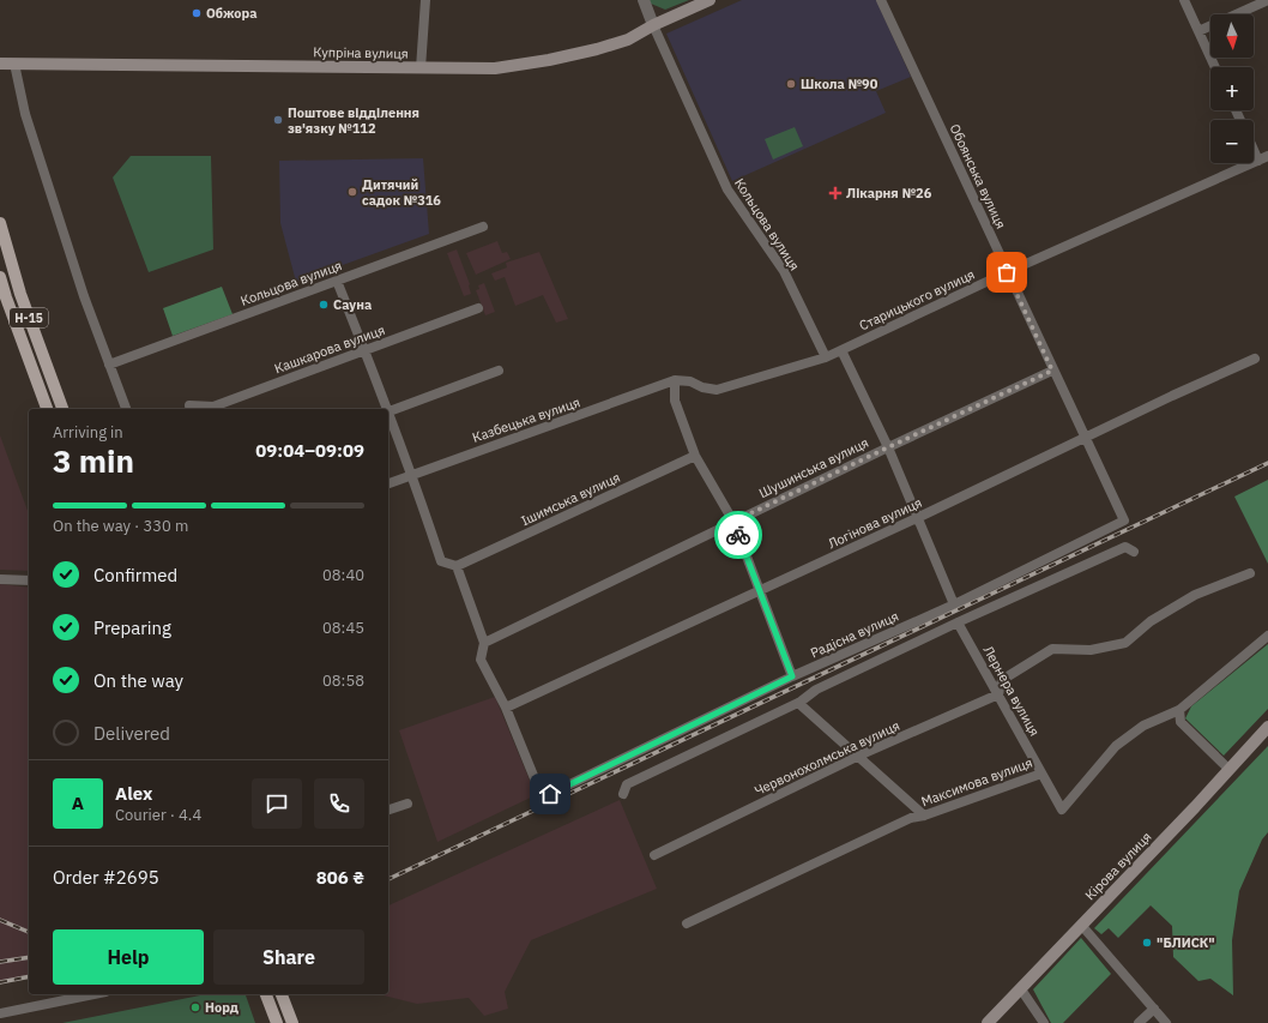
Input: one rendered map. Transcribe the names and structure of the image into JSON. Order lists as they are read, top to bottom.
{
  "streets": {
    "main road": ["Купріна вулиця", "Н-15", "Кірова вулиця"],
    "street": [
      "Обоянська вулиця",
      "Кольцова вулиця",
      "Старицького вулиця",
      "Кашкарова вулиця",
      "Казбецька вулиця",
      "Шушинська вулиця",
      "Ішимська вулиця",
      "Логінова вулиця",
      "Радісна вулиця",
      "Лернера вулиця",
      "Червонохолмська вулиця",
      "Максимова вулиця"
    ]
  },
  "crossings": [
    ["Купріна вулиця", "Кольцова вулиця"],
    ["Обоянська вулиця", "Старицького вулиця"],
    ["Обоянська вулиця", "Шушинська вулиця"],
    ["Обоянська вулиця", "Логінова вулиця"],
    ["Обоянська вулиця", "Радісна вулиця"],
    ["Кольцова вулиця", "Старицького вулиця"],
    ["Старицького вулиця", "Казбецька вулиця"],
    ["Логінова вулиця", "Радісна вулиця"],
    ["Лернера вулиця", "Червонохолмська вулиця"],
    ["Лернера вулиця", "Максимова вулиця"]
  ],
  "places": {
    "other": [
      "Обжора",
      "Школа №90",
      "Поштове відділення зв'язку №112",
      "Дитячий садок №316",
      "Сауна",
      "\"БЛИСК\"",
      "Норд"
    ],
    "health": ["Лікарня №26"]
  },
  "north": "bottom",
  "page": {
    "map_buttons": ["+", "−"],
    "heading": ["3 min", "Arriving in", "09:04–09:09"],
    "panel": [
      "Alex",
      "Courier · 4.4",
      "Order #2695",
      "806 ₴"
    ],
    "bar": "On the way · 330 m",
    "list": [
      ["Confirmed", "08:40"],
      ["Preparing", "08:45"],
      ["On the way", "08:58"],
      "Delivered"
    ],
    "round": "A",
    "buttons": ["Help", "Share"]
  }
}
